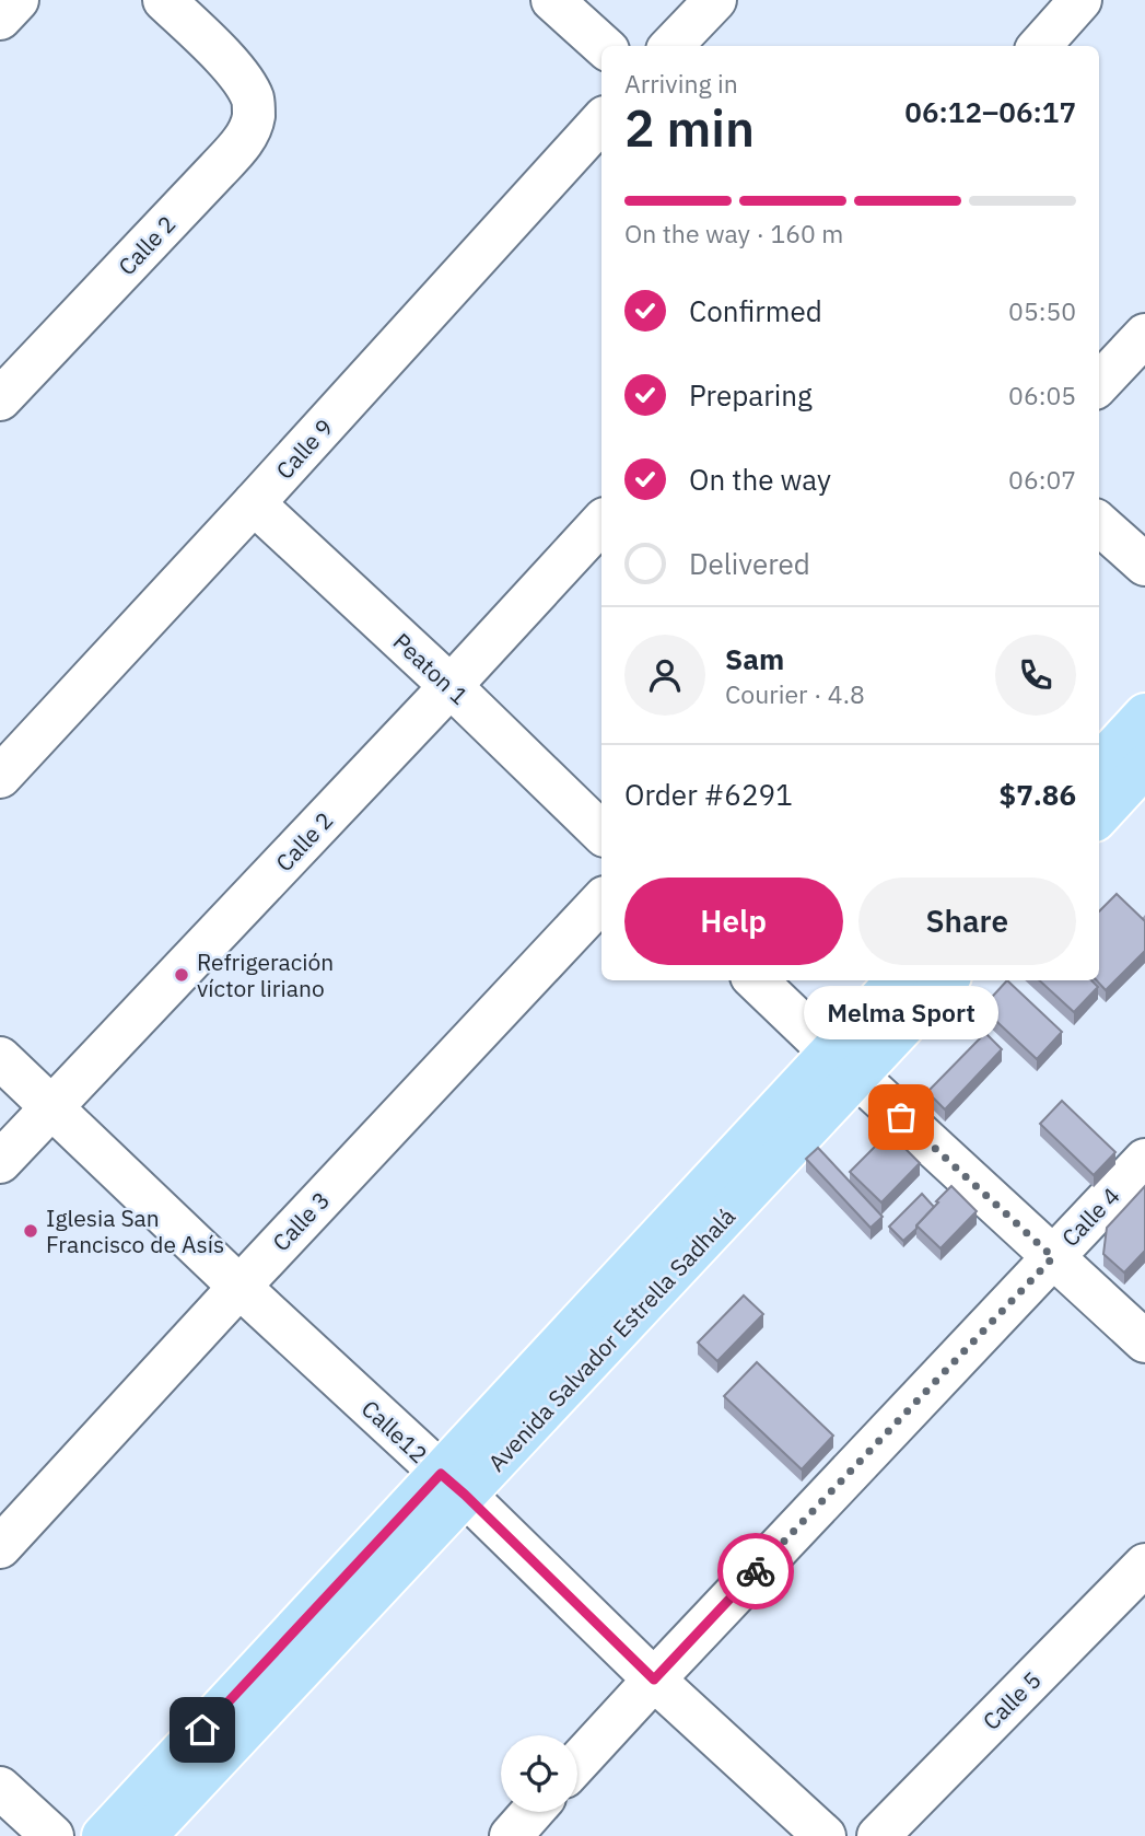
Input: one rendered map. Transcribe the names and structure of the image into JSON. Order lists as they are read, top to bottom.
{
  "streets": {
    "main road": ["Avenida Salvador Estrella Sadhalá"],
    "street": [
      "Calle 2",
      "Calle 9",
      "Peaton 1",
      "Calle 4",
      "Calle 3",
      "Calle12",
      "Calle 5"
    ]
  },
  "crossings": [
    ["Calle 2", "Peaton 1"],
    ["Calle 2", "Calle12"],
    ["Calle 9", "Peaton 1"],
    ["Calle 4", "Calle12"],
    ["Calle 3", "Calle12"],
    ["Avenida Salvador Estrella Sadhalá", "Calle12"]
  ],
  "places": ["Refrigeración víctor liriano", "Melma Sport", "Iglesia San Francisco de Asís"],
  "page": {
    "heading": ["2 min", "Arriving in", "06:12–06:17"],
    "panel": [
      "Sam",
      "Courier · 4.8",
      "Order #6291",
      "$7.86"
    ],
    "bar": "On the way · 160 m",
    "list": [
      ["Confirmed", "05:50"],
      ["Preparing", "06:05"],
      ["On the way", "06:07"],
      "Delivered"
    ],
    "buttons": ["Help", "Share"],
    "bubble": "Melma Sport"
  }
}
